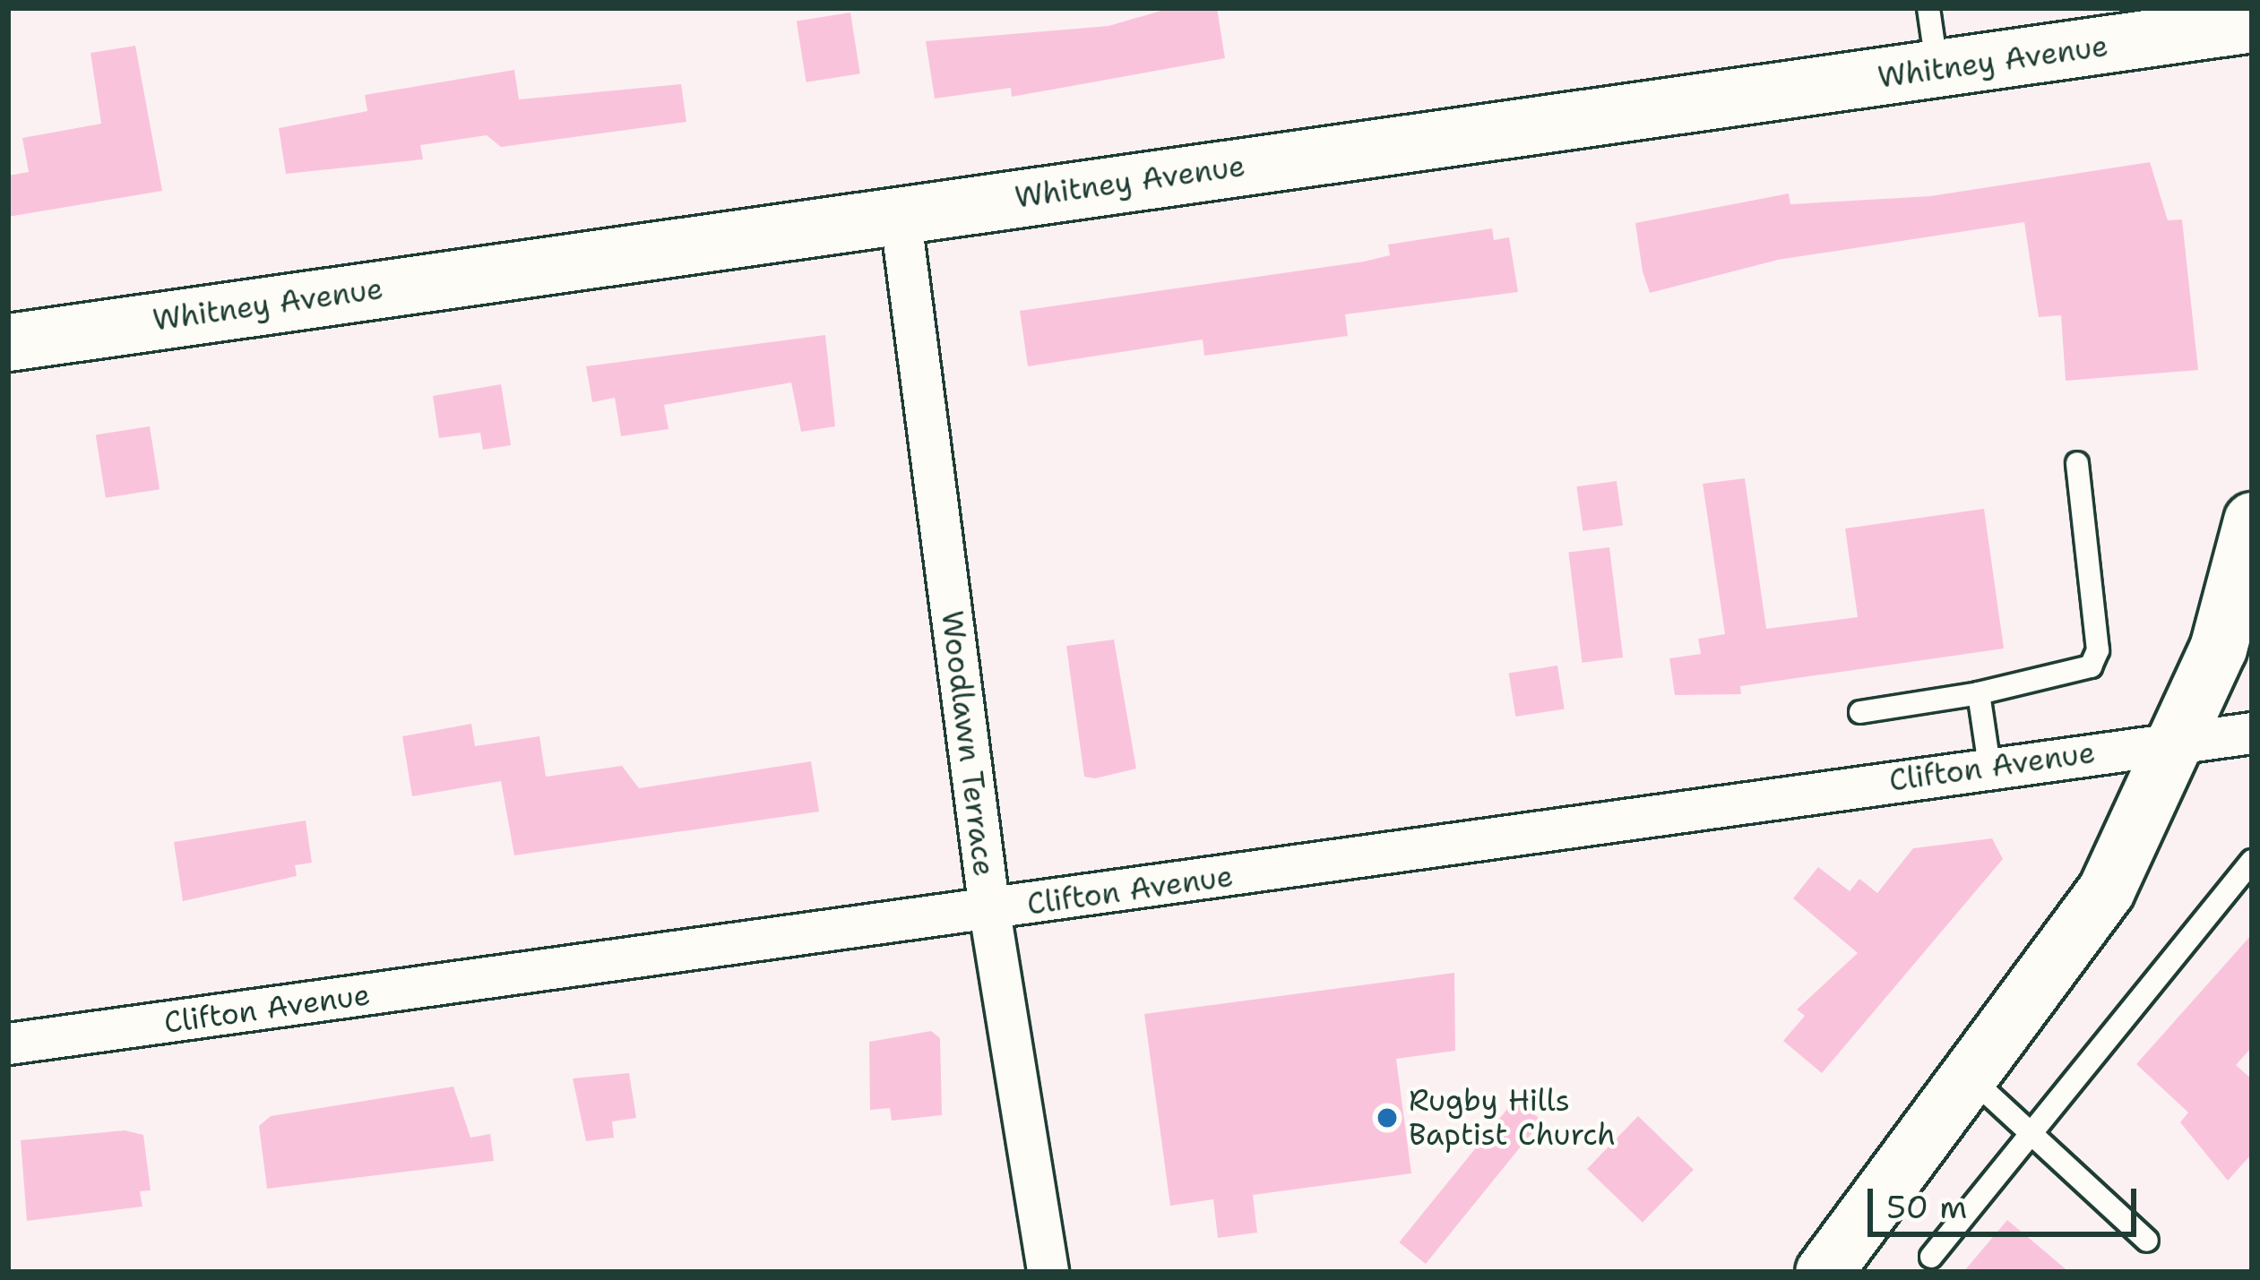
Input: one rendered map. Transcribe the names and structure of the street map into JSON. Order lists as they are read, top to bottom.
{
  "streets": {
    "main road": ["Whitney Avenue"],
    "street": ["Woodlawn Terrace", "Clifton Avenue"]
  },
  "crossings": [
    ["Whitney Avenue", "Woodlawn Terrace"],
    ["Woodlawn Terrace", "Clifton Avenue"]
  ],
  "places": ["Rugby Hills Baptist Church"],
  "scale_bar": "50 m"
}
